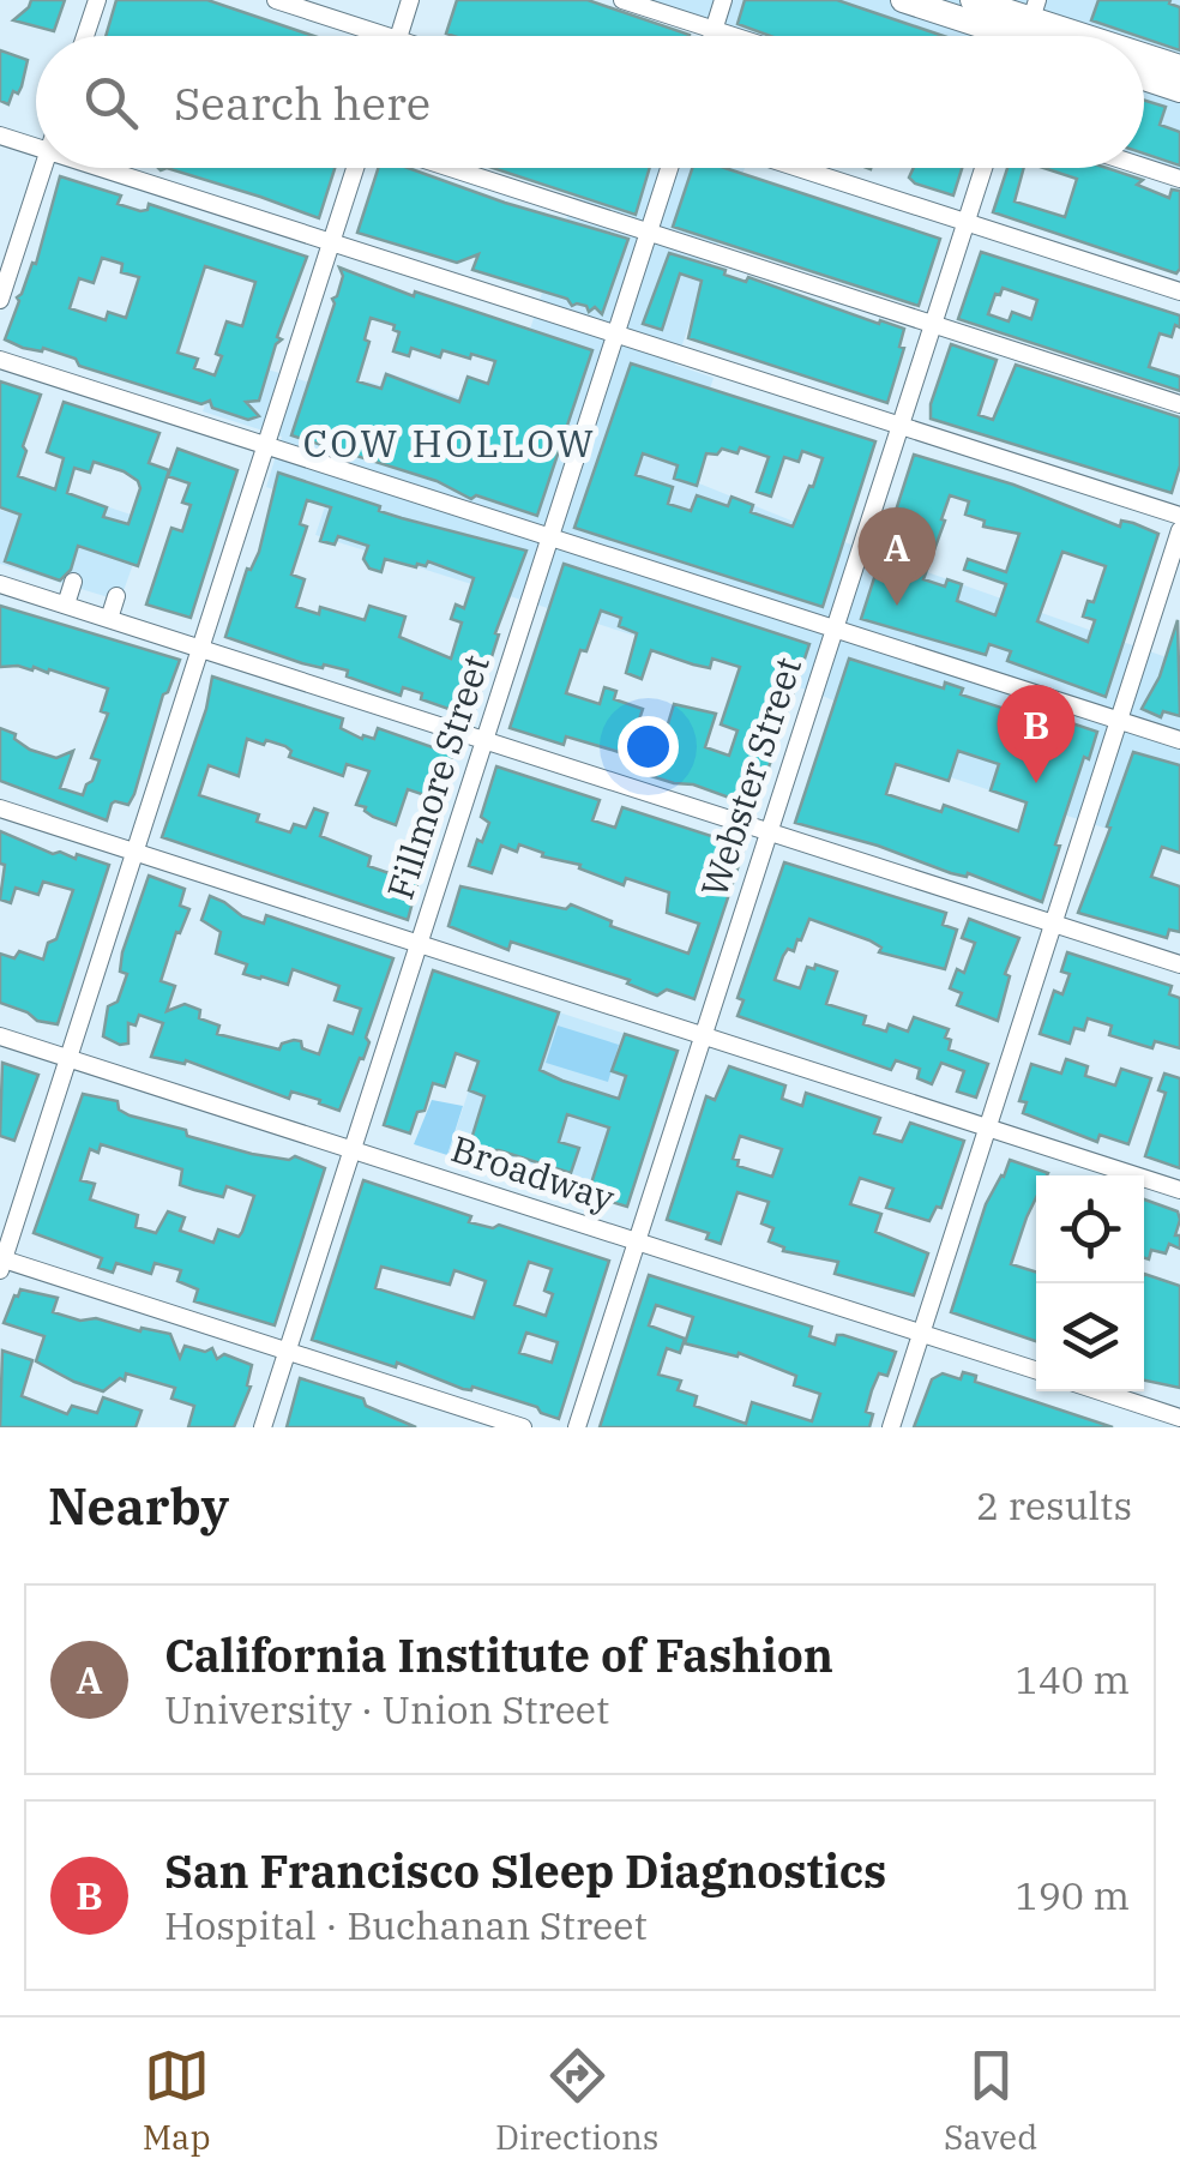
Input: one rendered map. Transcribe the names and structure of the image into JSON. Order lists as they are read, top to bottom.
{
  "streets": {
    "street": ["Fillmore Street", "Webster Street", "Broadway"]
  },
  "crossings": [
    ["Fillmore Street", "Broadway"],
    ["Webster Street", "Broadway"]
  ],
  "districts": ["COW HOLLOW"],
  "page": {
    "search": "Search here",
    "pins": ["A", "B"],
    "heading": ["Nearby", "2 results"],
    "list": [
      {
        "mark": "A",
        "name": "California Institute of Fashion",
        "note": "University · Union Street",
        "value": "140 m"
      },
      {
        "mark": "B",
        "name": "San Francisco Sleep Diagnostics",
        "note": "Hospital · Buchanan Street",
        "value": "190 m"
      }
    ],
    "nav": ["Map", "Directions", "Saved"]
  }
}
